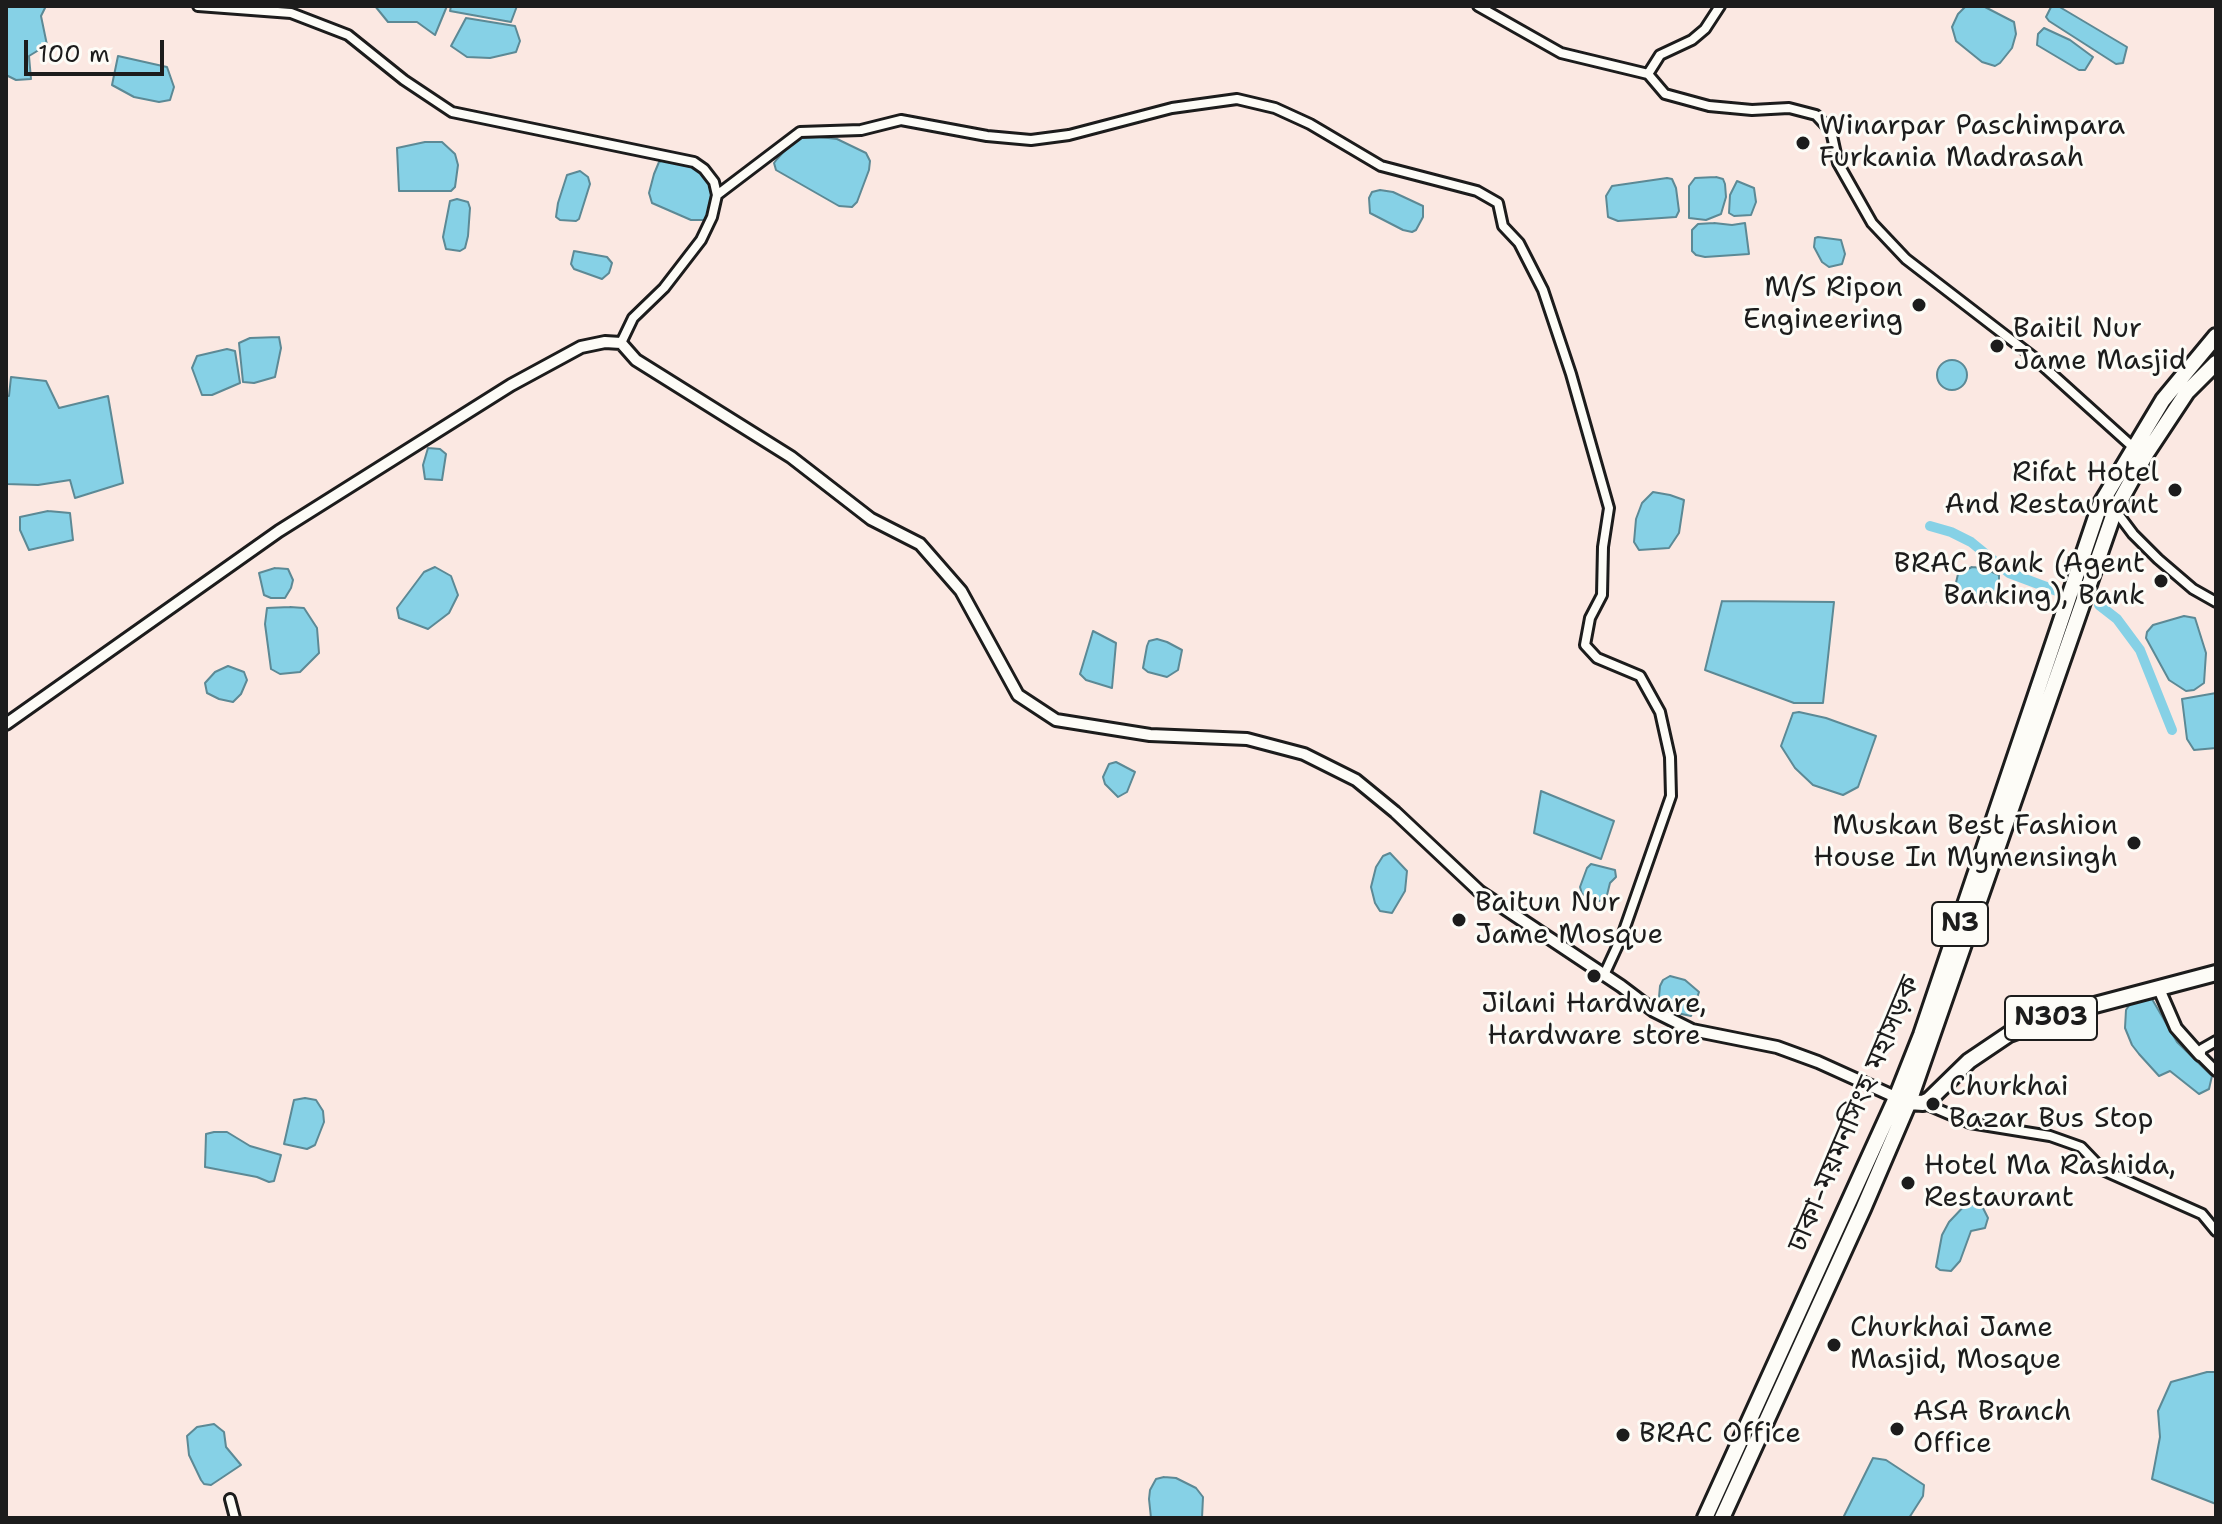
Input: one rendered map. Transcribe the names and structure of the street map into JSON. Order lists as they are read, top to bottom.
{
  "streets": {
    "highway": ["N3", "N303", "ঢাকা-ময়মনসিংহ মহাসড়ক"]
  },
  "crossings": [
    ["N3", "N303"],
    ["N3", "ঢাকা-ময়মনসিংহ মহাসড়ক"],
    ["N303", "ঢাকা-ময়মনসিংহ মহাসড়ক"]
  ],
  "places": [
    "Winarpar Paschimpara Furkania Madrasah",
    "M/S Ripon Engineering",
    "Baitil Nur Jame Masjid",
    "Rifat Hotel And Restaurant",
    "BRAC Bank (Agent Banking), Bank",
    "Muskan Best Fashion House In Mymensingh",
    "Baitun Nur Jame Mosque",
    "Jilani Hardware, Hardware store",
    "Churkhai Bazar Bus Stop",
    "Hotel Ma Rashida, Restaurant",
    "Churkhai Jame Masjid, Mosque",
    "ASA Branch Office",
    "BRAC Office"
  ],
  "scale_bar": "100 m"
}
